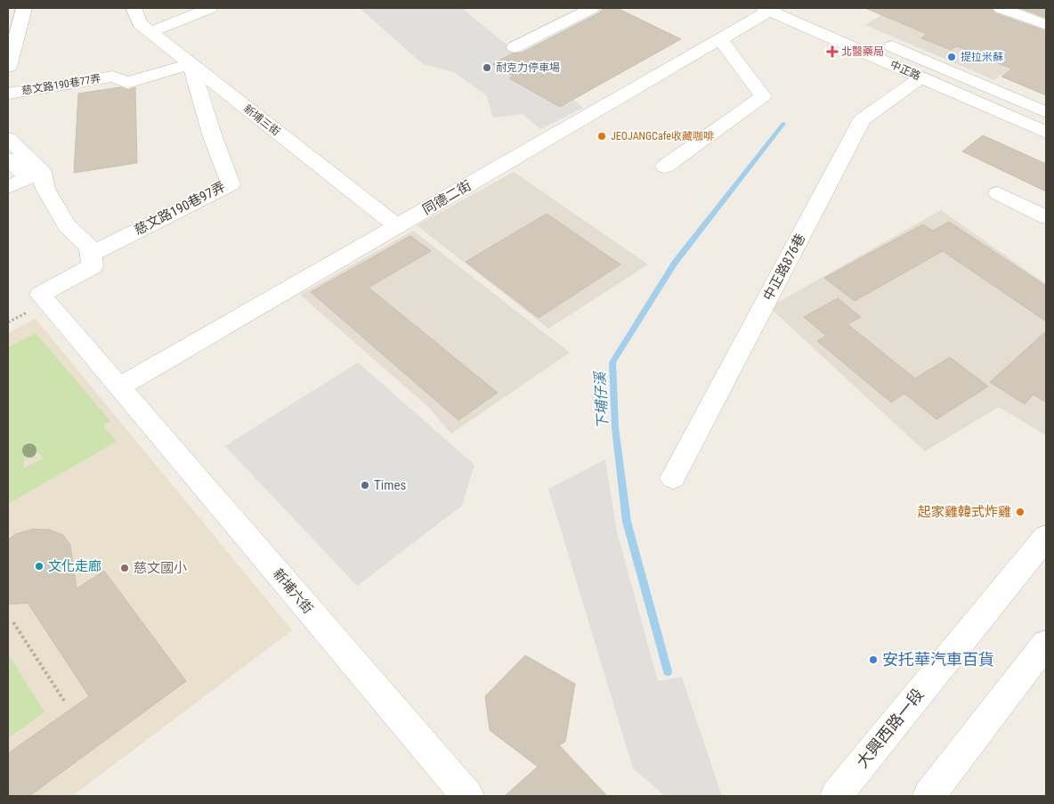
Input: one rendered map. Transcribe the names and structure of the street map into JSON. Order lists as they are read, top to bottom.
{
  "streets": {
    "street": [
      "中正路",
      "慈文路190巷77弄",
      "新埔三街",
      "同德二街",
      "慈文路190巷97弄",
      "中正路876巷",
      "新埔六街",
      "大興西路一段"
    ]
  },
  "crossings": [
    ["中正路", "同德二街"],
    ["中正路", "中正路876巷"],
    ["慈文路190巷77弄", "新埔三街"],
    ["慈文路190巷77弄", "慈文路190巷97弄"],
    ["新埔三街", "同德二街"],
    ["新埔三街", "慈文路190巷97弄"],
    ["同德二街", "新埔六街"],
    ["慈文路190巷97弄", "新埔六街"]
  ],
  "water": ["下埔仔溪"],
  "places": {
    "health": ["北醫藥局"],
    "other": [
      "提拉米蘇",
      "耐克力停車場",
      "JEOJANGCafe收藏咖啡",
      "Times",
      "起家雞韓式炸雞",
      "文化走廊",
      "慈文國小",
      "安托華汽車百貨"
    ]
  }
}
